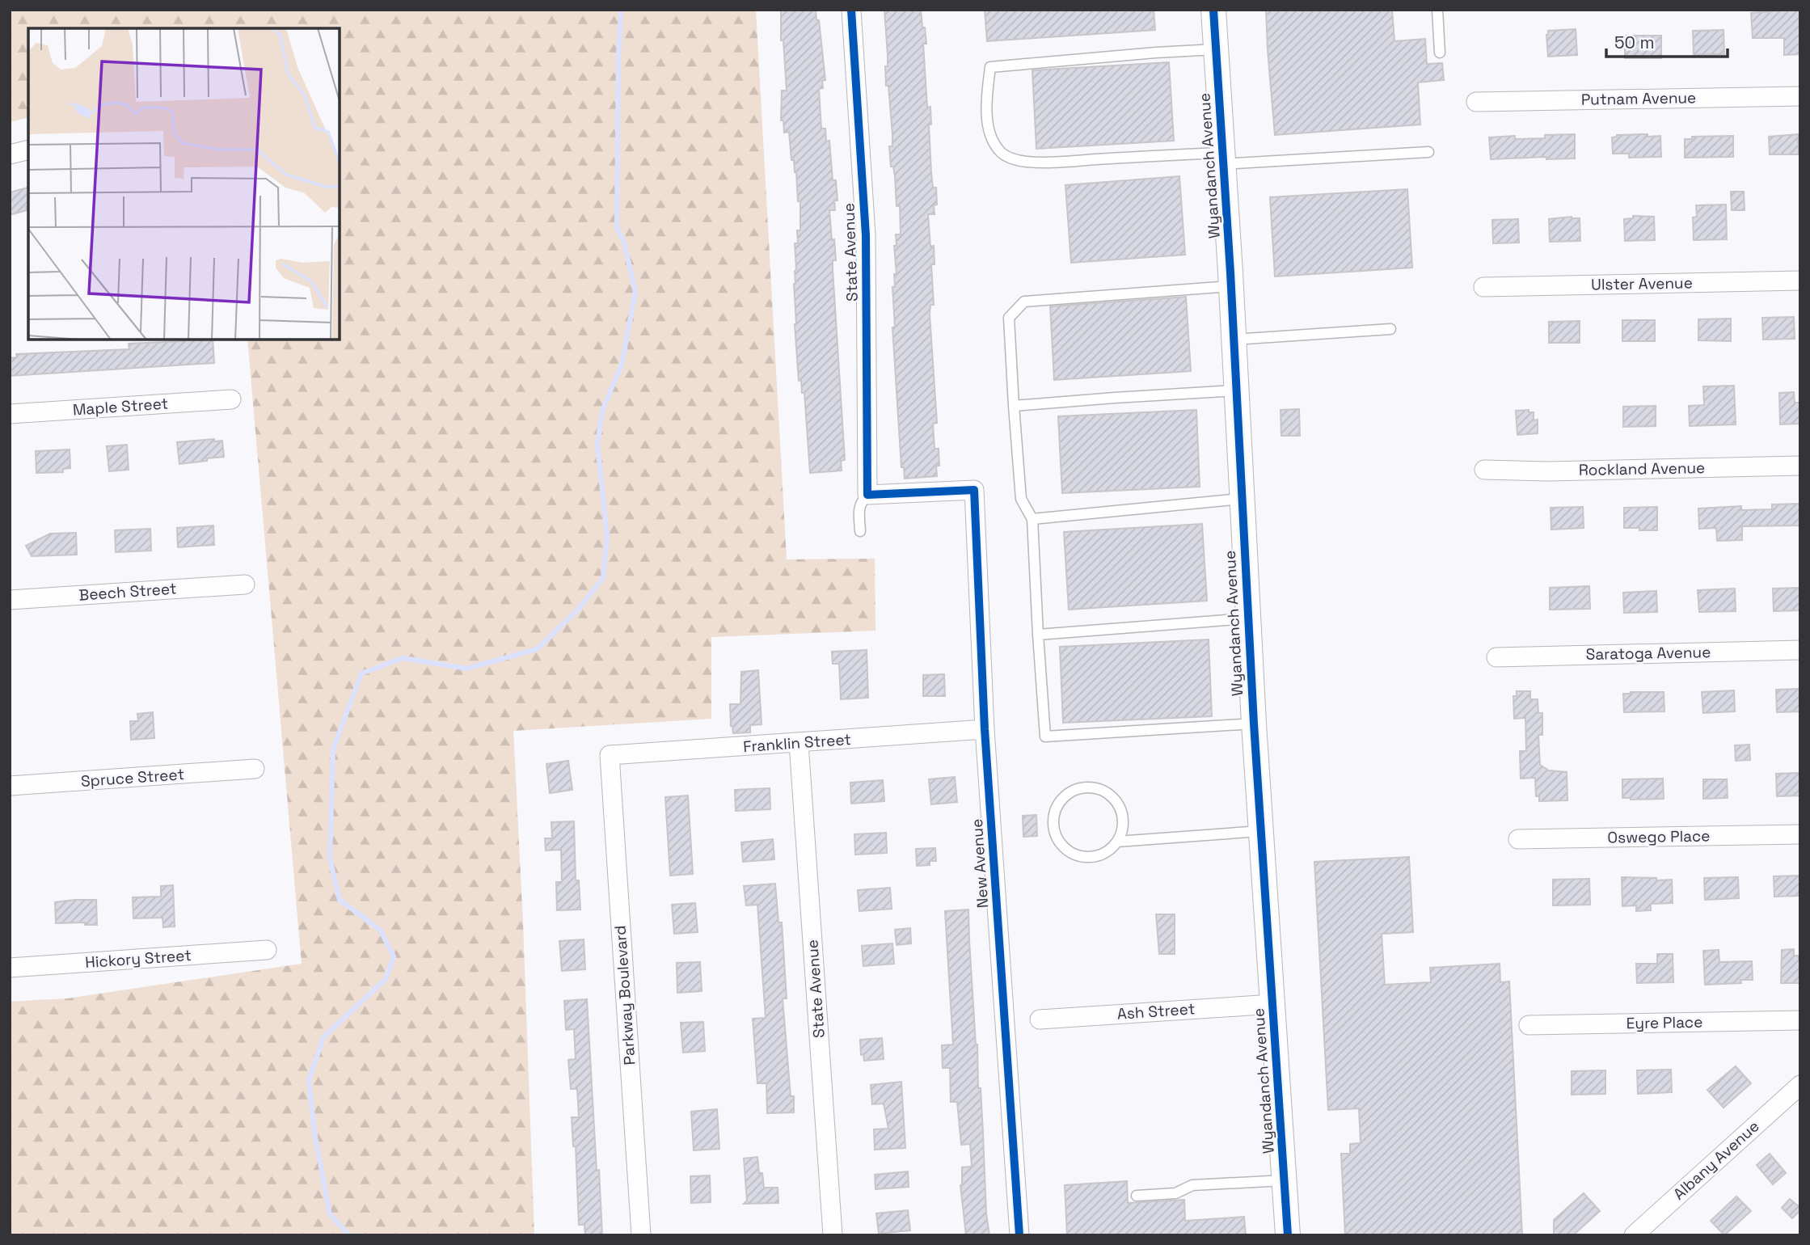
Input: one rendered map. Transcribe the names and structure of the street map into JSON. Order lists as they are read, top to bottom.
{
  "streets": {
    "street": [
      "Putnam Avenue",
      "Wyandanch Avenue",
      "State Avenue",
      "Ulster Avenue",
      "Maple Street",
      "Rockland Avenue",
      "Beech Street",
      "Saratoga Avenue",
      "Franklin Street",
      "Spruce Street",
      "Oswego Place",
      "New Avenue",
      "Hickory Street",
      "Parkway Boulevard",
      "Ash Street",
      "Eyre Place",
      "Albany Avenue"
    ]
  },
  "crossings": [
    ["Wyandanch Avenue", "Ash Street"],
    ["State Avenue", "Franklin Street"],
    ["State Avenue", "New Avenue"],
    ["Franklin Street", "New Avenue"],
    ["Franklin Street", "Parkway Boulevard"]
  ],
  "scale_bar": "50 m"
}
